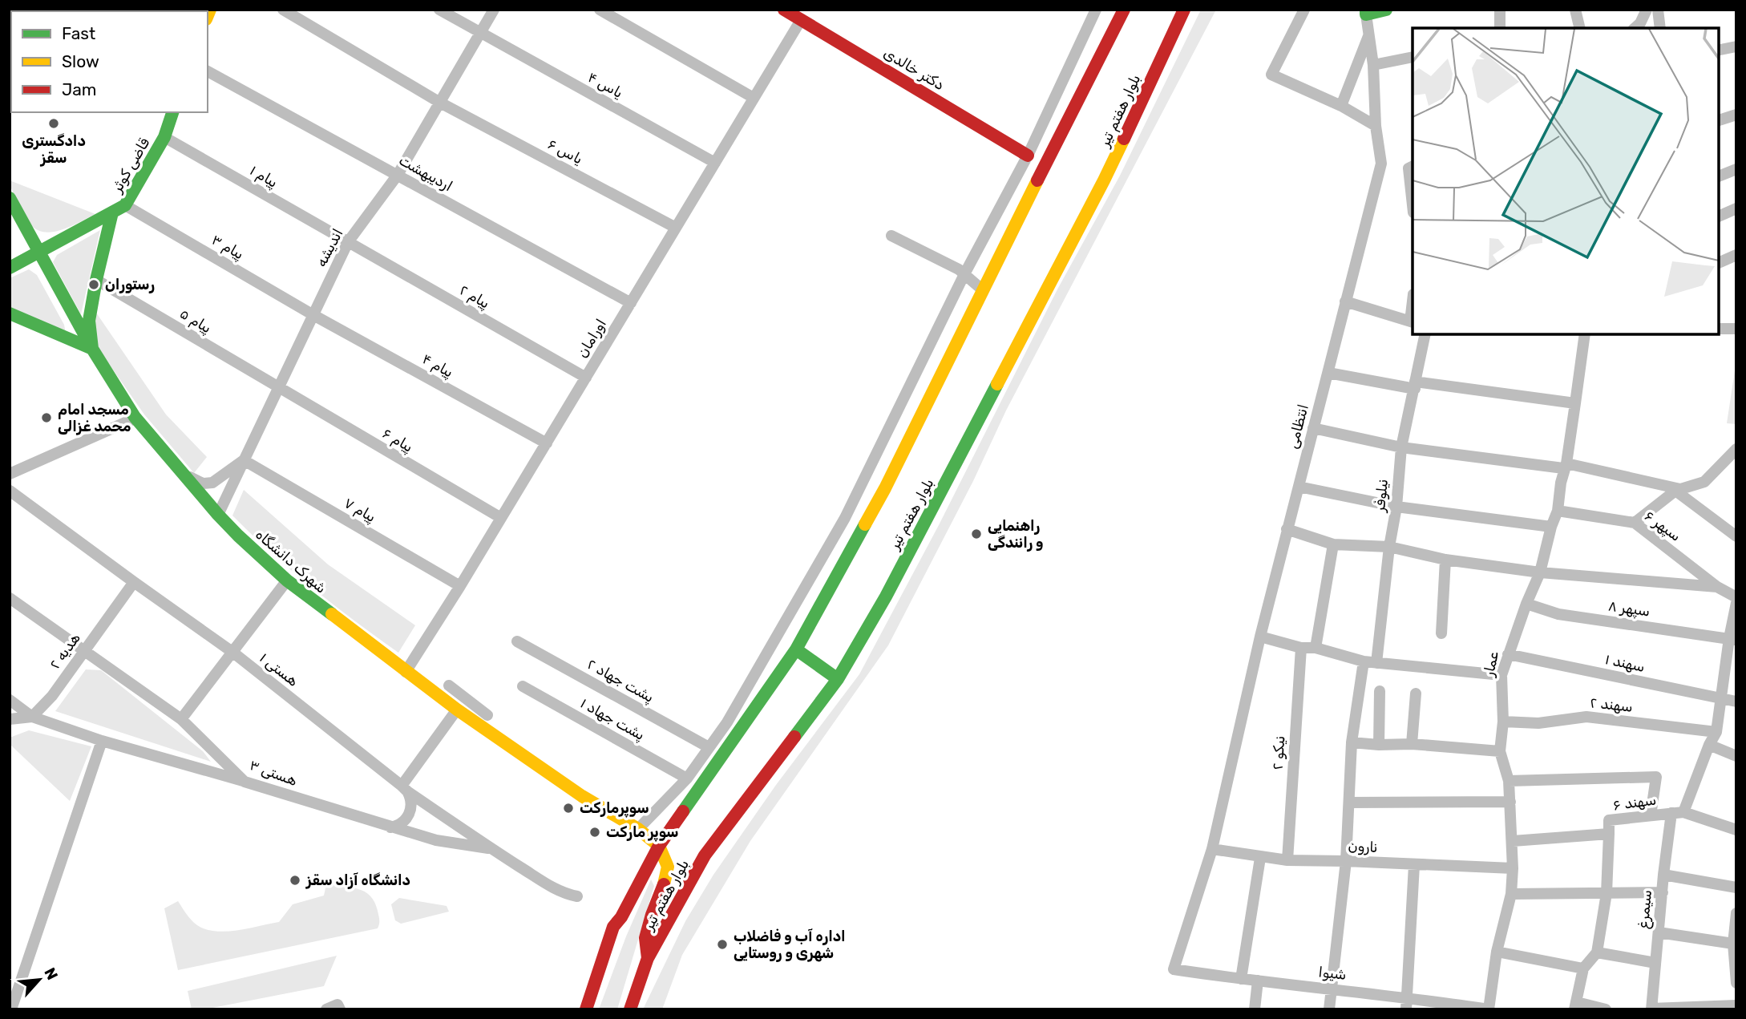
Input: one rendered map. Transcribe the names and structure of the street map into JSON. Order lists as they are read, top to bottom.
{
  "streets": {
    "main road": [
      "دکتر خالدی",
      "بلوار هفتم تیر",
      "قاضی کوثر",
      "شهرک دانشگاه"
    ],
    "street": [
      "یاس ۴",
      "یاس ۶",
      "اردیبهشت",
      "پیام ۱",
      "پیام ۳",
      "اندیشه",
      "پیام ۲",
      "پیام ۵",
      "اورامان",
      "پیام ۴",
      "انتظامی",
      "پیام ۶",
      "نیلوفر",
      "پیام ۷",
      "سپهر ۶",
      "سپهر ۸",
      "هدیه ۲",
      "سهند ۱",
      "عمار",
      "هستی ۱",
      "پشت جهاد ۲",
      "سهند ۲",
      "پشت جهاد ۱",
      "نیکو ۲",
      "هستی ۳",
      "سهند ۶",
      "نارون",
      "سیمرغ",
      "شیوا"
    ]
  },
  "crossings": [
    ["دکتر خالدی", "اورامان"],
    ["یاس ۴", "اندیشه"],
    ["یاس ۴", "اورامان"],
    ["بلوار هفتم تیر", "شهرک دانشگاه"],
    ["یاس ۶", "اندیشه"],
    ["یاس ۶", "اورامان"],
    ["قاضی کوثر", "پیام ۱"],
    ["قاضی کوثر", "پیام ۳"],
    ["قاضی کوثر", "شهرک دانشگاه"],
    ["اردیبهشت", "اندیشه"],
    ["اردیبهشت", "اورامان"],
    ["پیام ۱", "اندیشه"],
    ["پیام ۱", "پیام ۲"],
    ["پیام ۳", "اندیشه"],
    ["پیام ۳", "پیام ۴"],
    ["اندیشه", "پیام ۲"],
    ["اندیشه", "پیام ۵"],
    ["اندیشه", "پیام ۴"],
    ["اندیشه", "پیام ۶"],
    ["اندیشه", "پیام ۷"],
    ["اندیشه", "شهرک دانشگاه"],
    ["پیام ۲", "اورامان"],
    ["پیام ۵", "پیام ۶"],
    ["اورامان", "پیام ۴"],
    ["اورامان", "پیام ۶"],
    ["اورامان", "پیام ۷"],
    ["اورامان", "شهرک دانشگاه"],
    ["انتظامی", "نارون"],
    ["انتظامی", "شیوا"],
    ["سپهر ۶", "عمار"],
    ["سپهر ۸", "عمار"],
    ["سپهر ۸", "سیمرغ"],
    ["هدیه ۲", "هستی ۱"],
    ["هدیه ۲", "هستی ۳"],
    ["سهند ۱", "عمار"],
    ["سهند ۱", "سیمرغ"],
    ["عمار", "سهند ۲"],
    ["عمار", "سهند ۶"],
    ["عمار", "نارون"],
    ["عمار", "شیوا"],
    ["هستی ۱", "هستی ۳"],
    ["سهند ۲", "سیمرغ"],
    ["نیکو ۲", "نارون"],
    ["سهند ۶", "سیمرغ"]
  ],
  "places": [
    "دادگستری سقز",
    "رستوران",
    "مسجد امام محمد غزالی",
    "راهنمایی و رانندگی",
    "سوپرمارکت",
    "سوپر مارکت",
    "دانشگاه آزاد سقز",
    "اداره آب و فاضلاب شهری و روستایی"
  ],
  "legend": ["Fast", "Slow", "Jam"],
  "north": "top right"
}
